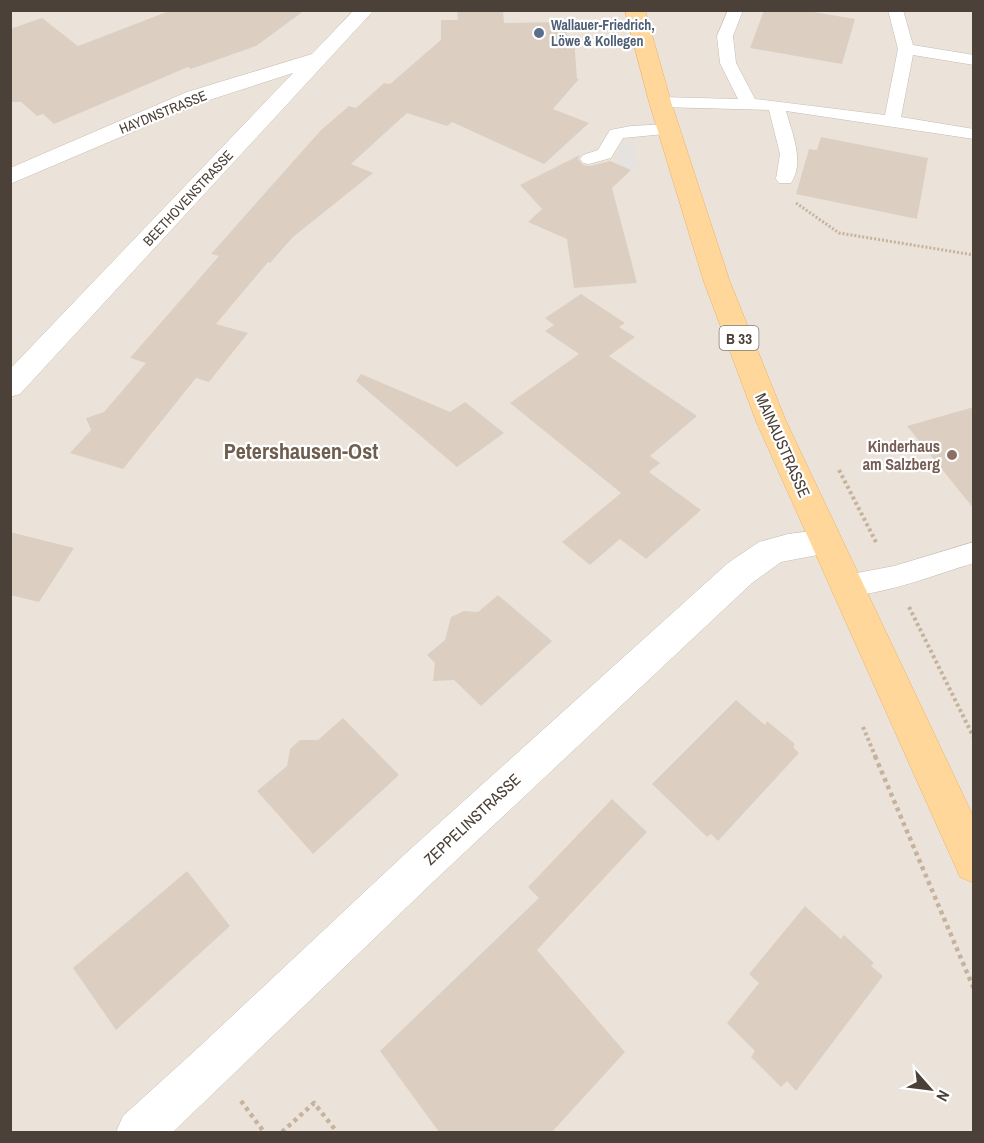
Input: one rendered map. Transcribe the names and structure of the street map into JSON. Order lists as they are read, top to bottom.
{
  "streets": {
    "main road": ["B 33", "MAINAUSTRASSE"],
    "street": ["HAYDNSTRASSE", "BEETHOVENSTRASSE", "ZEPPELINSTRASSE"]
  },
  "crossings": [
    ["HAYDNSTRASSE", "BEETHOVENSTRASSE"],
    ["MAINAUSTRASSE", "ZEPPELINSTRASSE"]
  ],
  "districts": ["Petershausen-Ost"],
  "places": ["Wallauer-Friedrich, Löwe & Kollegen", "Kinderhaus am Salzberg"],
  "north": "bottom right"
}
